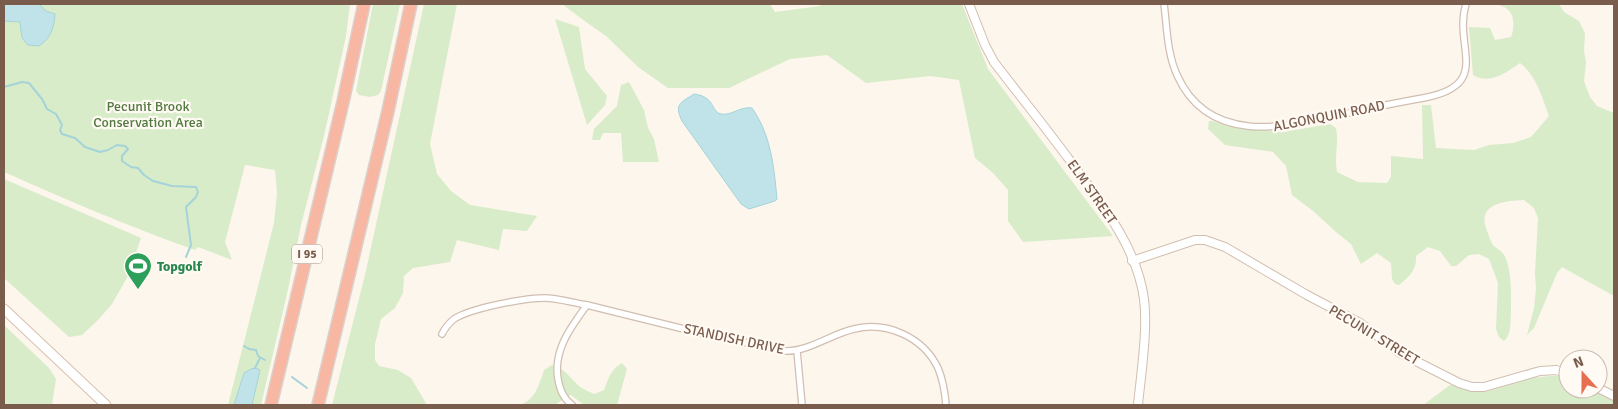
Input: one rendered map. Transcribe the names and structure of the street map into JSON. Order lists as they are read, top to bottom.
{
  "streets": {
    "highway": ["I 95"],
    "street": [
      "ALGONQUIN ROAD",
      "ELM STREET",
      "PECUNIT STREET",
      "STANDISH DRIVE"
    ]
  },
  "crossings": [
    ["ELM STREET", "PECUNIT STREET"]
  ],
  "parks": ["Pecunit Brook Conservation Area"],
  "places": {
    "sports": ["Topgolf"]
  },
  "north": "top"
}
